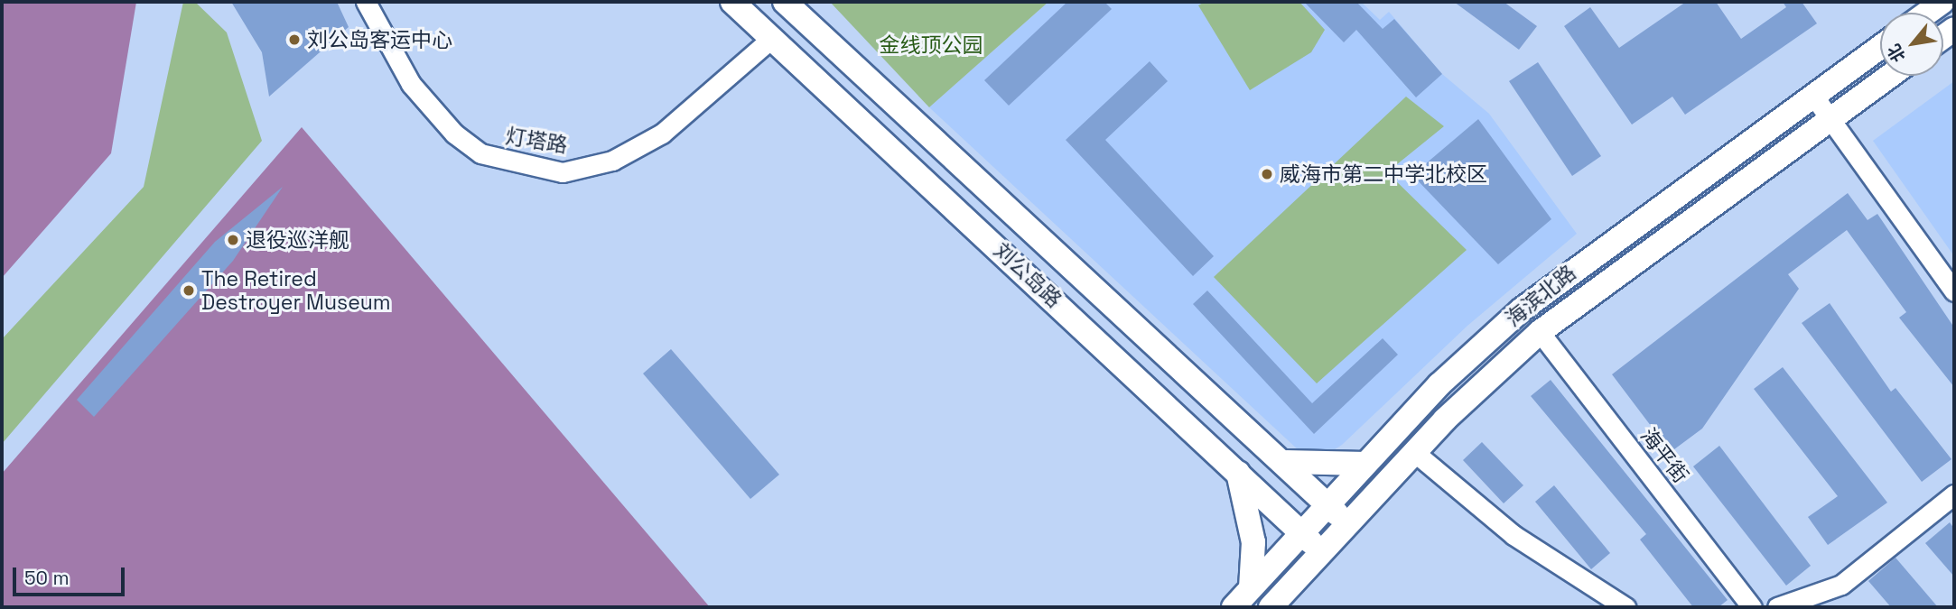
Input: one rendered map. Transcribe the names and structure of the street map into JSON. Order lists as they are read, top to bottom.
{
  "streets": {
    "main road": ["刘公岛路", "海滨北路"],
    "street": ["灯塔路", "海平街"]
  },
  "crossings": [
    ["灯塔路", "刘公岛路"],
    ["刘公岛路", "海滨北路"],
    ["海滨北路", "海平街"]
  ],
  "parks": ["金线顶公园"],
  "places": [
    "刘公岛客运中心",
    "威海市第二中学北校区",
    "退役巡洋舰",
    "The Retired Destroyer Museum"
  ],
  "scale_bar": "50 m",
  "north": "bottom left"
}
